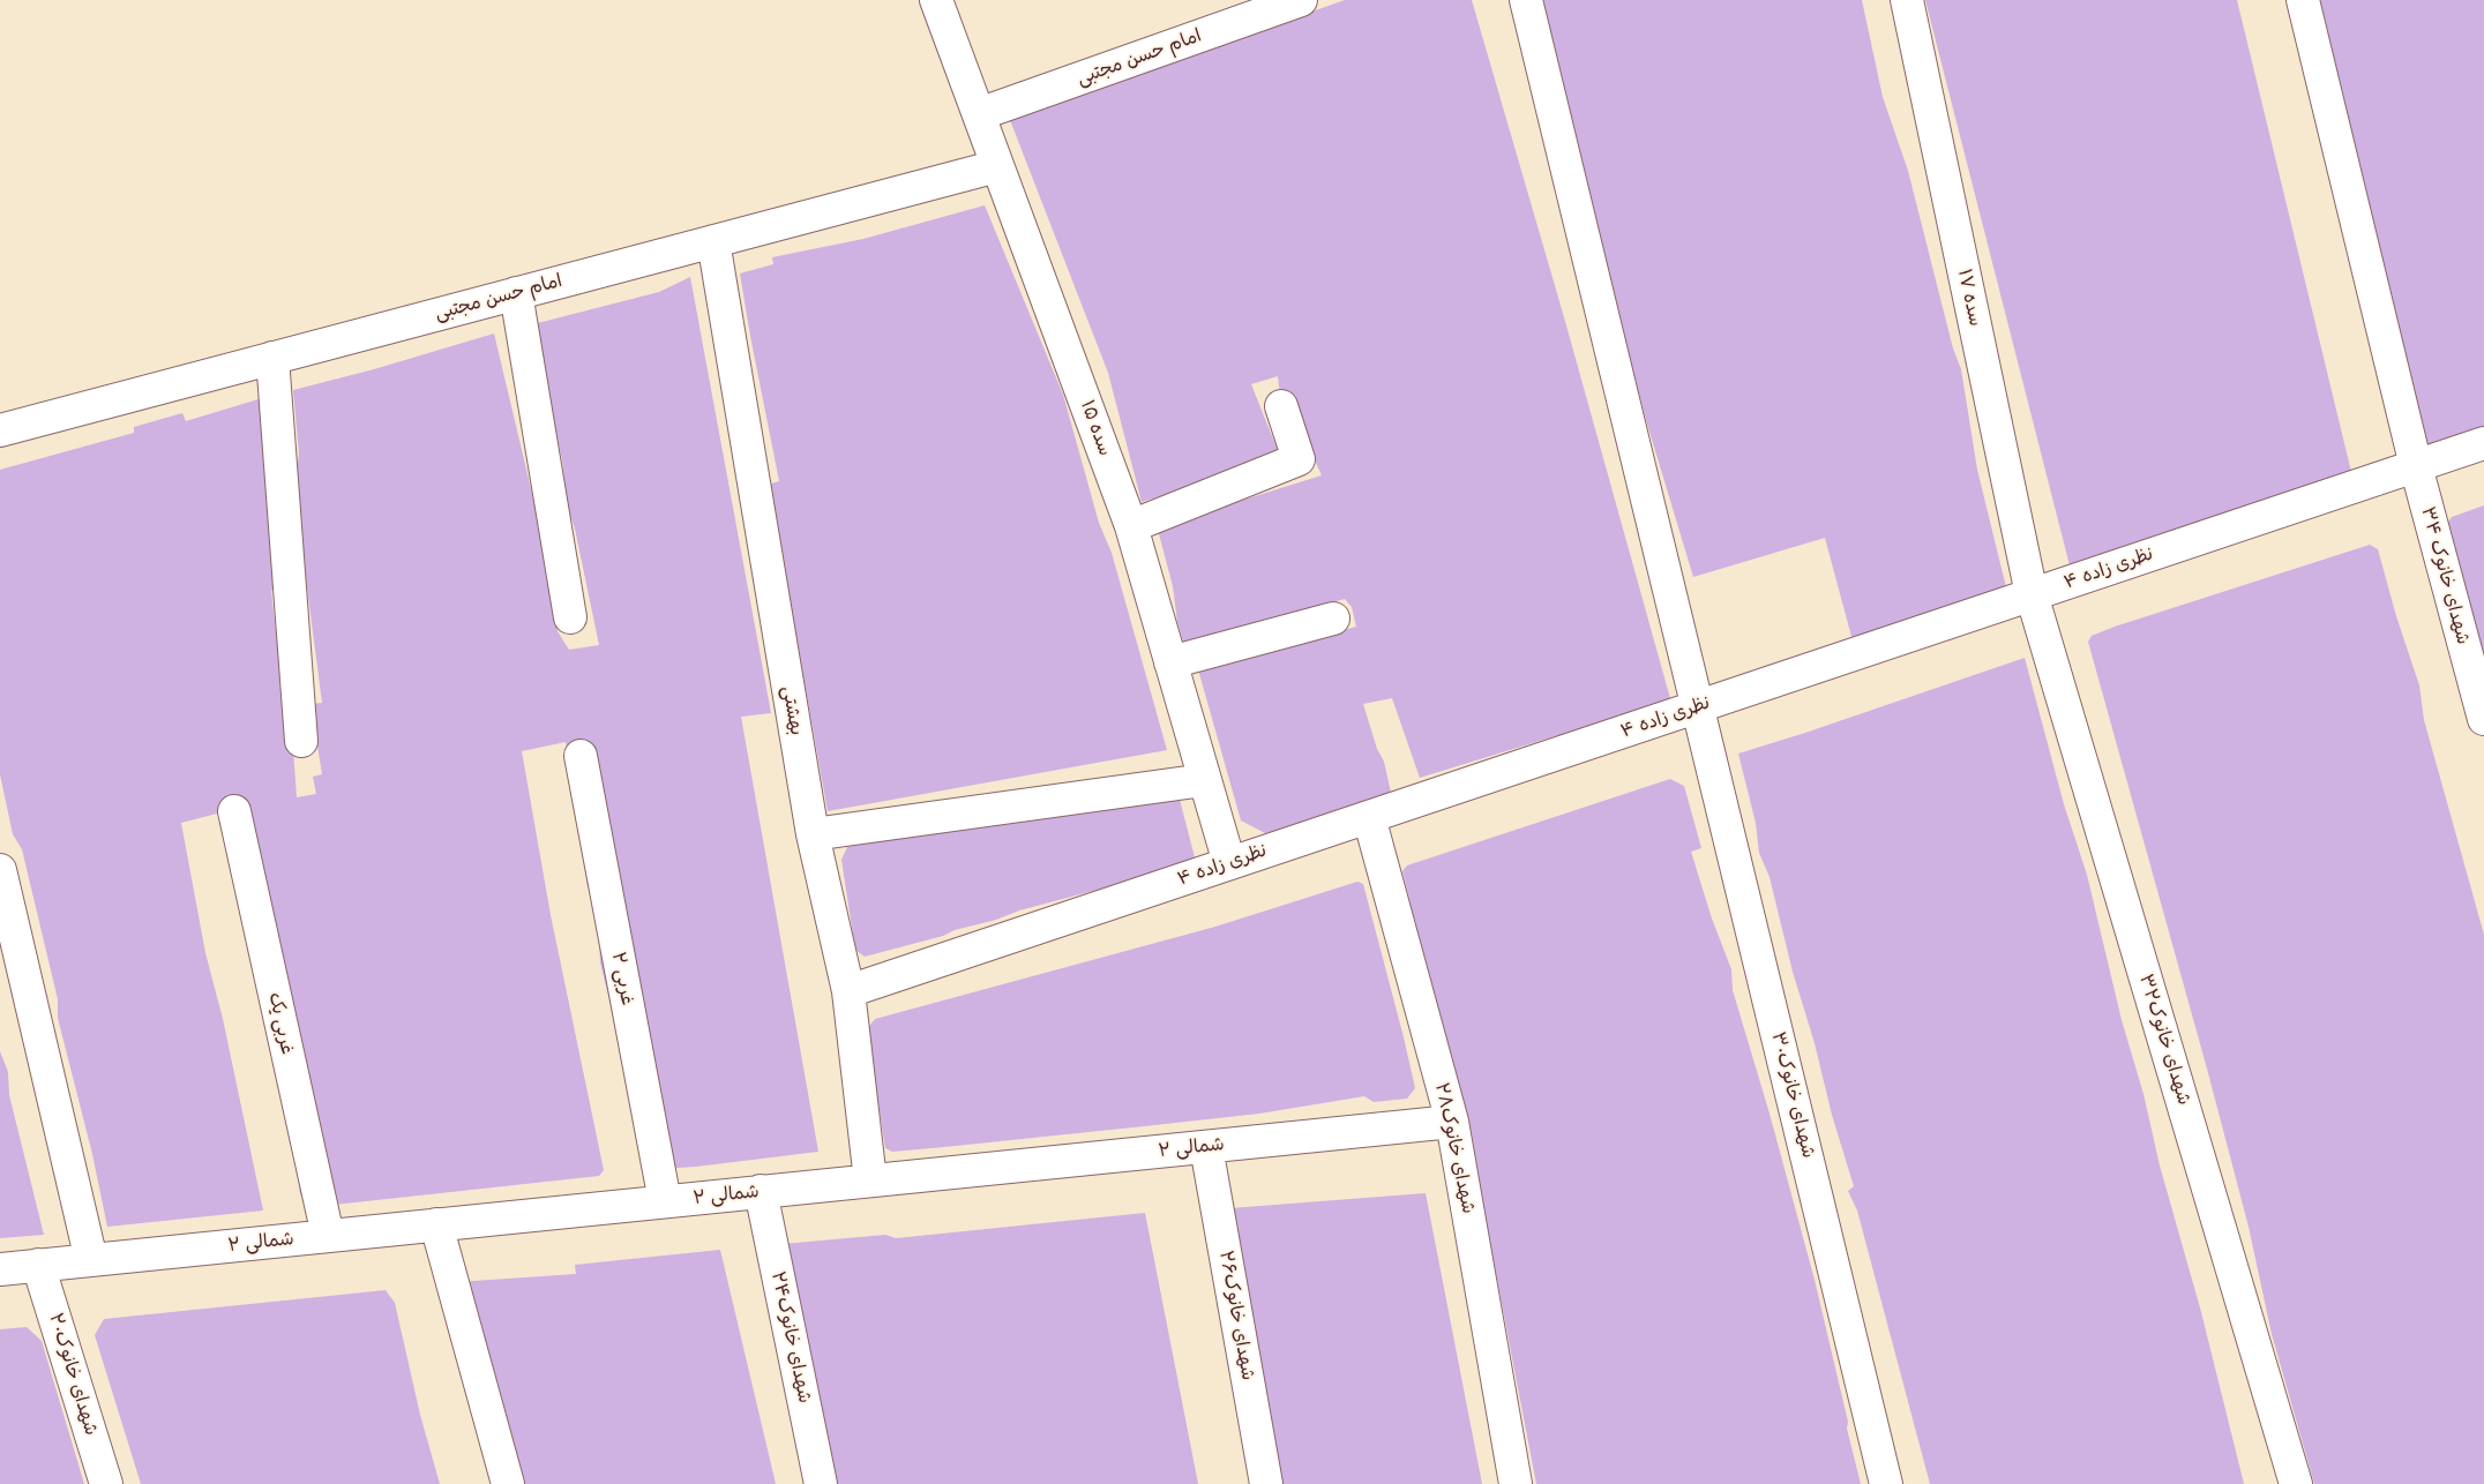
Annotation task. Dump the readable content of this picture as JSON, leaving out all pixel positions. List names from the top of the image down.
{
  "streets": {
    "street": [
      "امام حسن مجتبی",
      "سده ۱۷",
      "سده ۱۵",
      "نظری زاده ۴",
      "۳۴ شهدای خانوک",
      "بهشتی",
      "۲ غربی",
      "غربی یک",
      "شهدای خانوک۳۲",
      "شهدای خانوک۳۰",
      "شمالی ۲",
      "شهدای خانوک۲۸",
      "شهدای خانوک۲۶",
      "شهدای خانوک۲۴",
      "شهدای خانوک۲۰"
    ]
  },
  "crossings": [
    ["امام حسن مجتبی", "سده ۱۵"],
    ["امام حسن مجتبی", "بهشتی"],
    ["سده ۱۷", "نظری زاده ۴"],
    ["سده ۱۷", "شهدای خانوک۳۲"],
    ["سده ۱۵", "نظری زاده ۴"],
    ["نظری زاده ۴", "۳۴ شهدای خانوک"],
    ["نظری زاده ۴", "بهشتی"],
    ["نظری زاده ۴", "شهدای خانوک۳۲"],
    ["نظری زاده ۴", "شهدای خانوک۳۰"],
    ["نظری زاده ۴", "شهدای خانوک۲۸"],
    ["بهشتی", "شمالی ۲"],
    ["۲ غربی", "شمالی ۲"],
    ["غربی یک", "شمالی ۲"],
    ["شمالی ۲", "شهدای خانوک۲۸"],
    ["شمالی ۲", "شهدای خانوک۲۶"],
    ["شمالی ۲", "شهدای خانوک۲۴"],
    ["شمالی ۲", "شهدای خانوک۲۰"]
  ]
}
